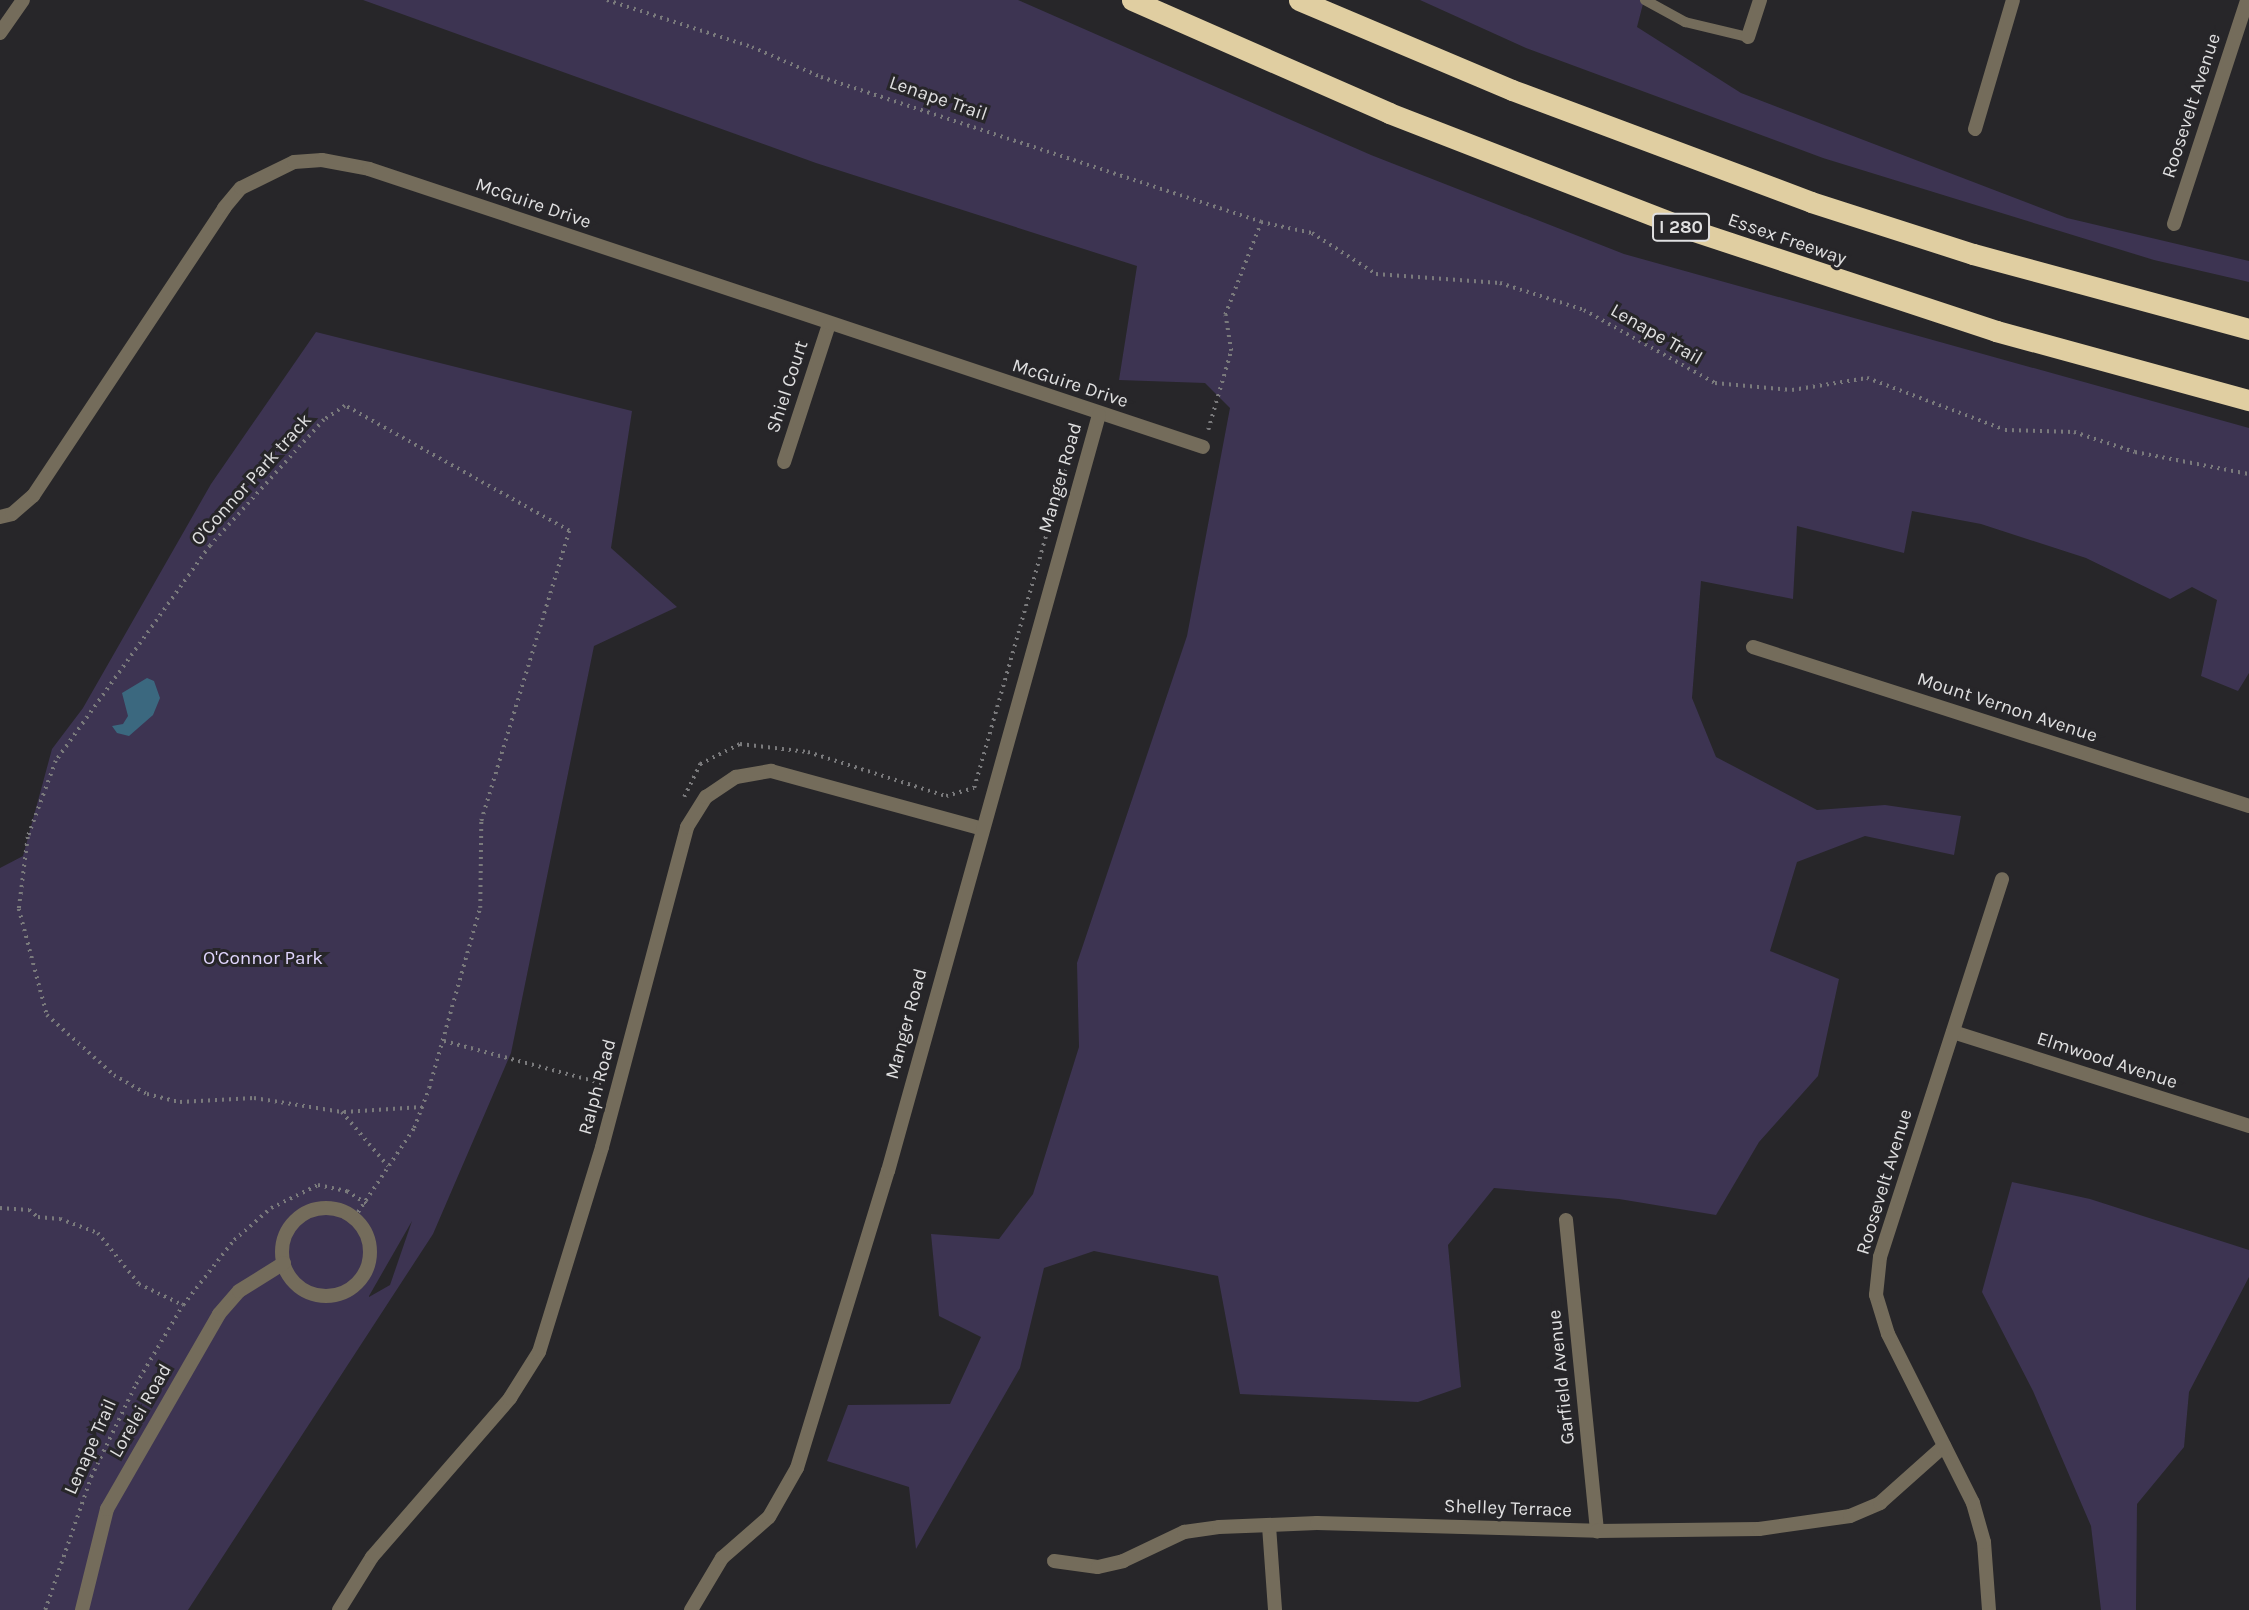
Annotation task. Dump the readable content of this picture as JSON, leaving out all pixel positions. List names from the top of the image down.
{
  "streets": {
    "highway": ["I 280", "Essex Freeway"],
    "street": [
      "Roosevelt Avenue",
      "McGuire Drive",
      "Shiel Court",
      "Manger Road",
      "Mount Vernon Avenue",
      "Elmwood Avenue",
      "Ralph Road",
      "Garfield Avenue",
      "Lorelei Road",
      "Shelley Terrace"
    ],
    "path": ["Lenape Trail", "O'Connor Park track"]
  },
  "crossings": [
    ["Lenape Trail", "O'Connor Park track"],
    ["Roosevelt Avenue", "Elmwood Avenue"],
    ["Roosevelt Avenue", "Shelley Terrace"],
    ["McGuire Drive", "Shiel Court"],
    ["McGuire Drive", "Manger Road"],
    ["Manger Road", "Ralph Road"],
    ["O'Connor Park track", "Lorelei Road"],
    ["Garfield Avenue", "Shelley Terrace"]
  ],
  "parks": ["O'Connor Park"]
}
